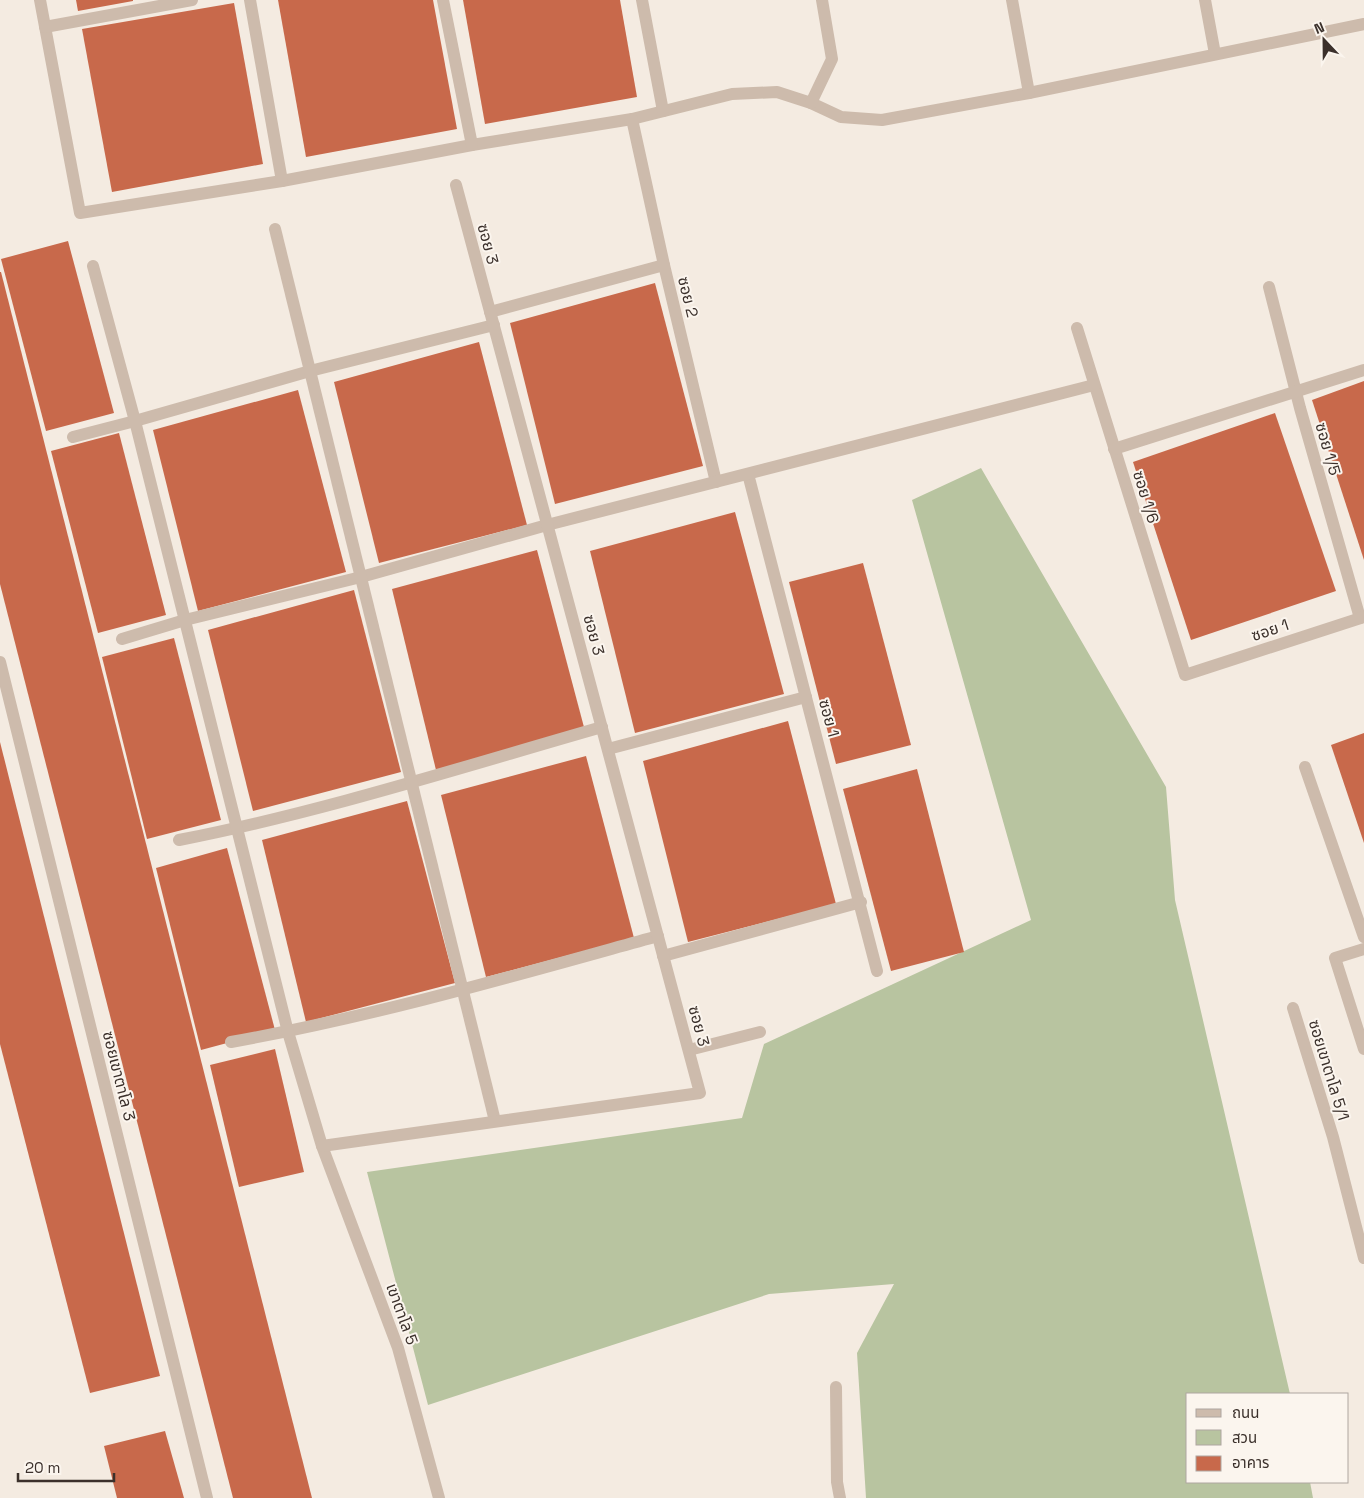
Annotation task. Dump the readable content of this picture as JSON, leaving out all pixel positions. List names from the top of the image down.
{
  "streets": {
    "street": [
      "ซอย 3",
      "ซอย 2",
      "ซอย 1/5",
      "ซอย 1/6",
      "ซอย 1",
      "ซอยเขาตาโล 5/1",
      "ซอยเขาตาโล 3",
      "เขาตาโล 5"
    ]
  },
  "crossings": [
    ["ซอย 1/5", "ซอย 1"],
    ["ซอย 1/6", "ซอย 1"]
  ],
  "legend": ["ถนน", "สวน", "อาคาร"],
  "scale_bar": "20 m",
  "north": "top"
}
